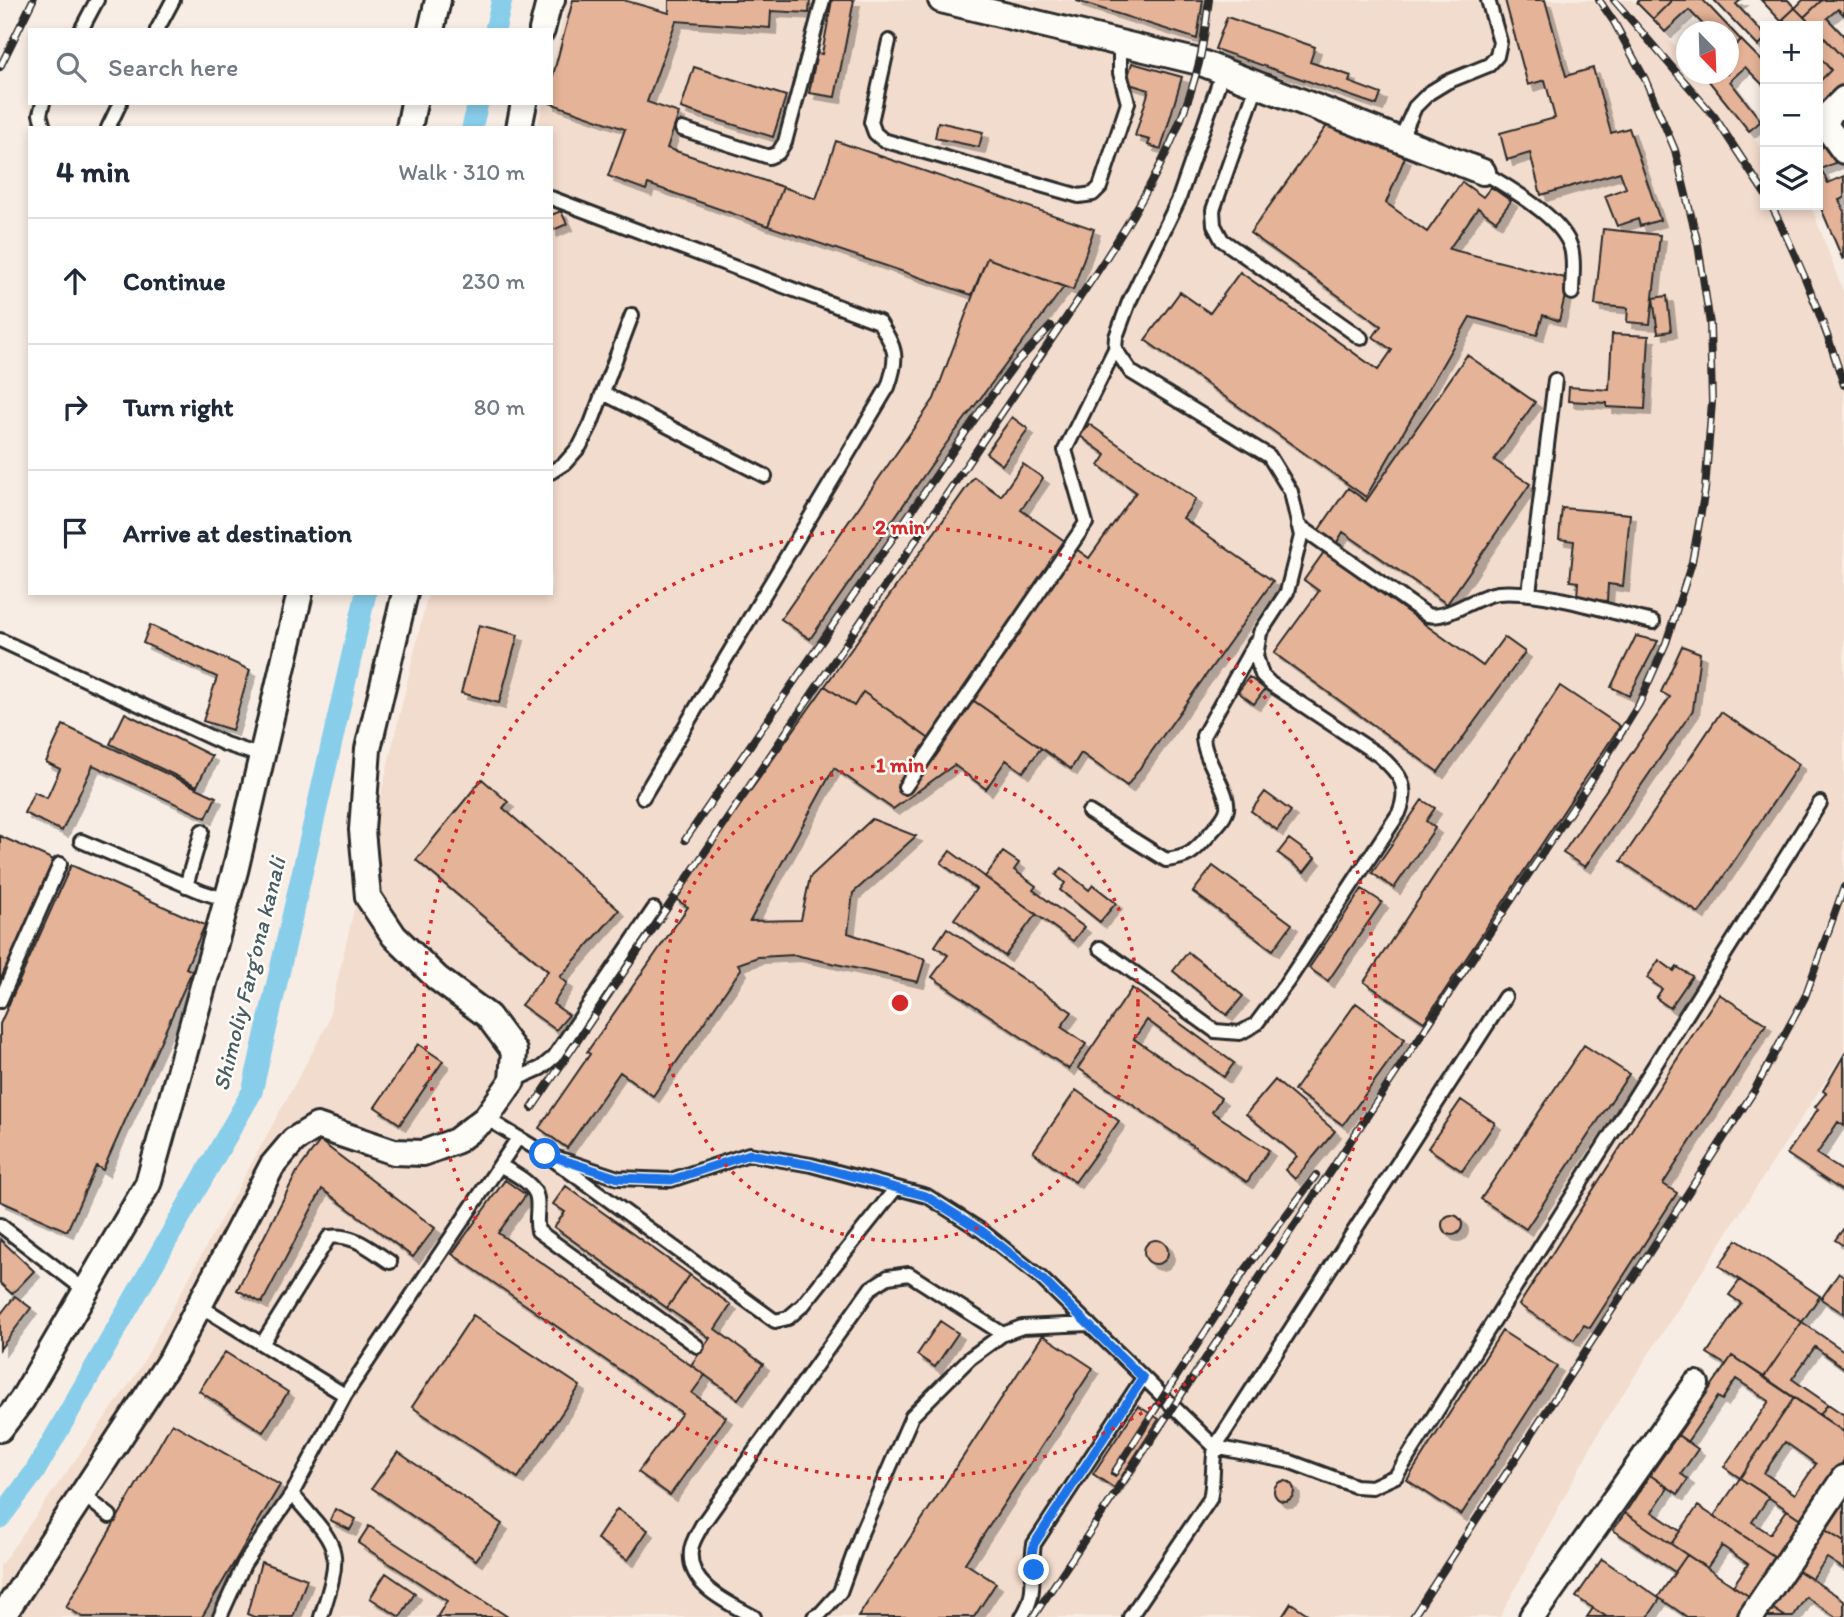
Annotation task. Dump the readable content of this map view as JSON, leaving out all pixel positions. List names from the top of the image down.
{
  "water": ["Shimoliy Fargʻona kanali"],
  "north": "bottom right",
  "page": {
    "map_buttons": ["+", "−"],
    "search": "Search here",
    "heading": ["4 min", "Walk · 310 m"],
    "list": [
      ["Continue", "230 m"],
      ["Turn right", "80 m"],
      "Arrive at destination"
    ]
  },
  "rings": ["2 min", "1 min"]
}
